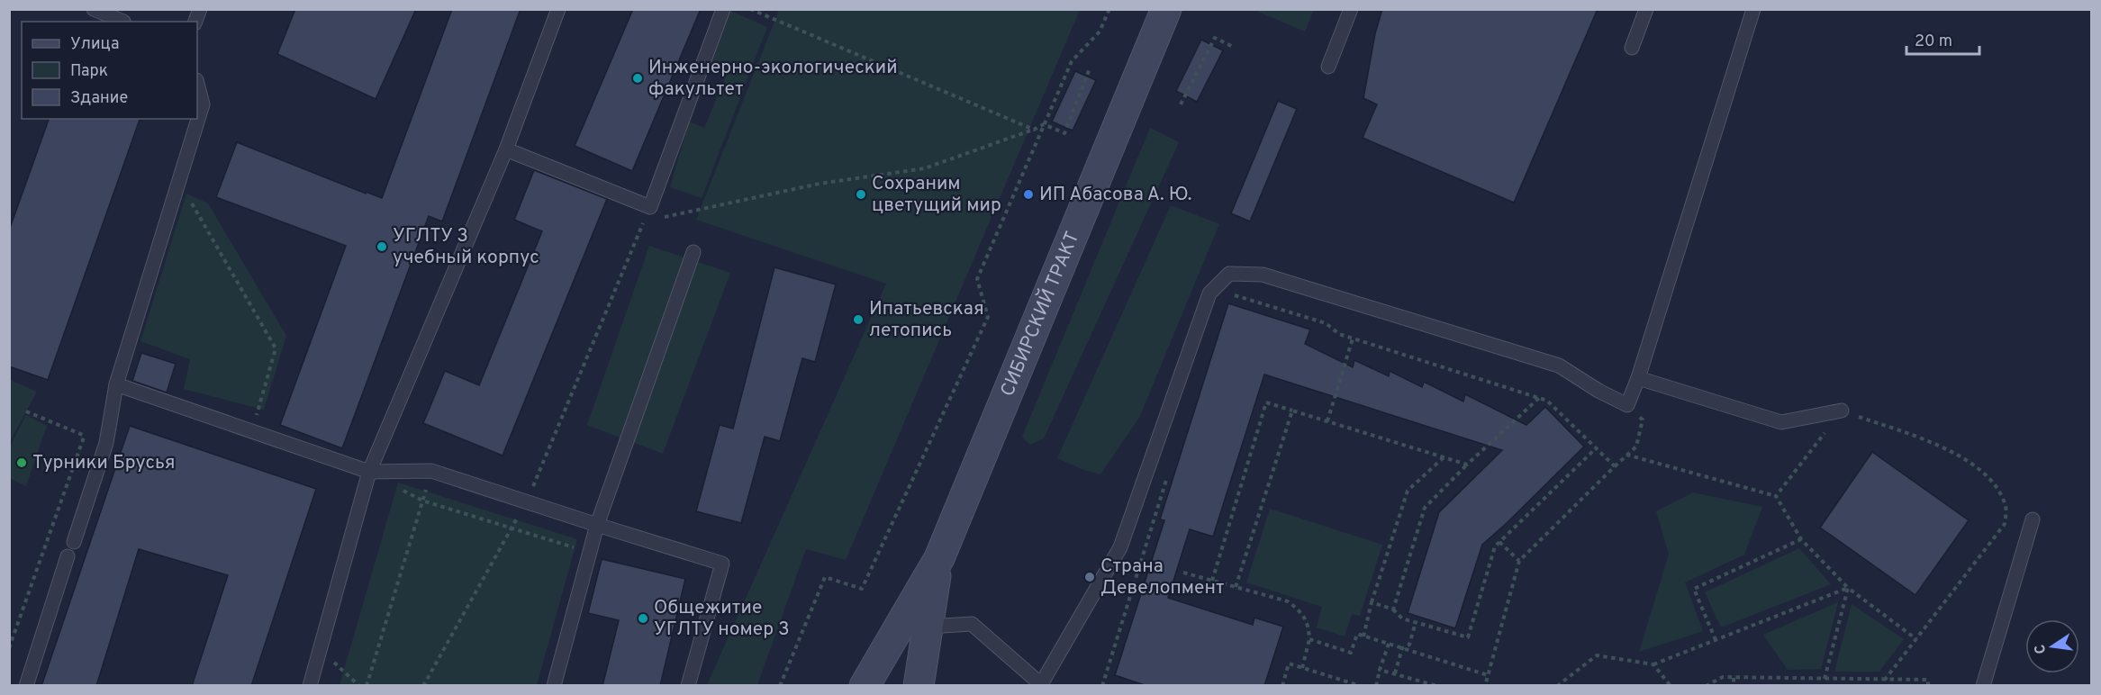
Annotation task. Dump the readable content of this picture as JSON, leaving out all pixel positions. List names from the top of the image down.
{
  "streets": {
    "main road": ["СИБИРСКИЙ ТРАКТ"]
  },
  "places": [
    "Инженерно-экологический факультет",
    "Сохраним цветущий мир",
    "ИП Абасова А. Ю.",
    "УГЛТУ 3 учебный корпус",
    "Ипатьевская летопись",
    "Турники Брусья",
    "Страна Девелопмент",
    "Общежитие УГЛТУ номер 3"
  ],
  "legend": ["Улица", "Парк", "Здание"],
  "scale_bar": "20 m",
  "north": "left"
}
